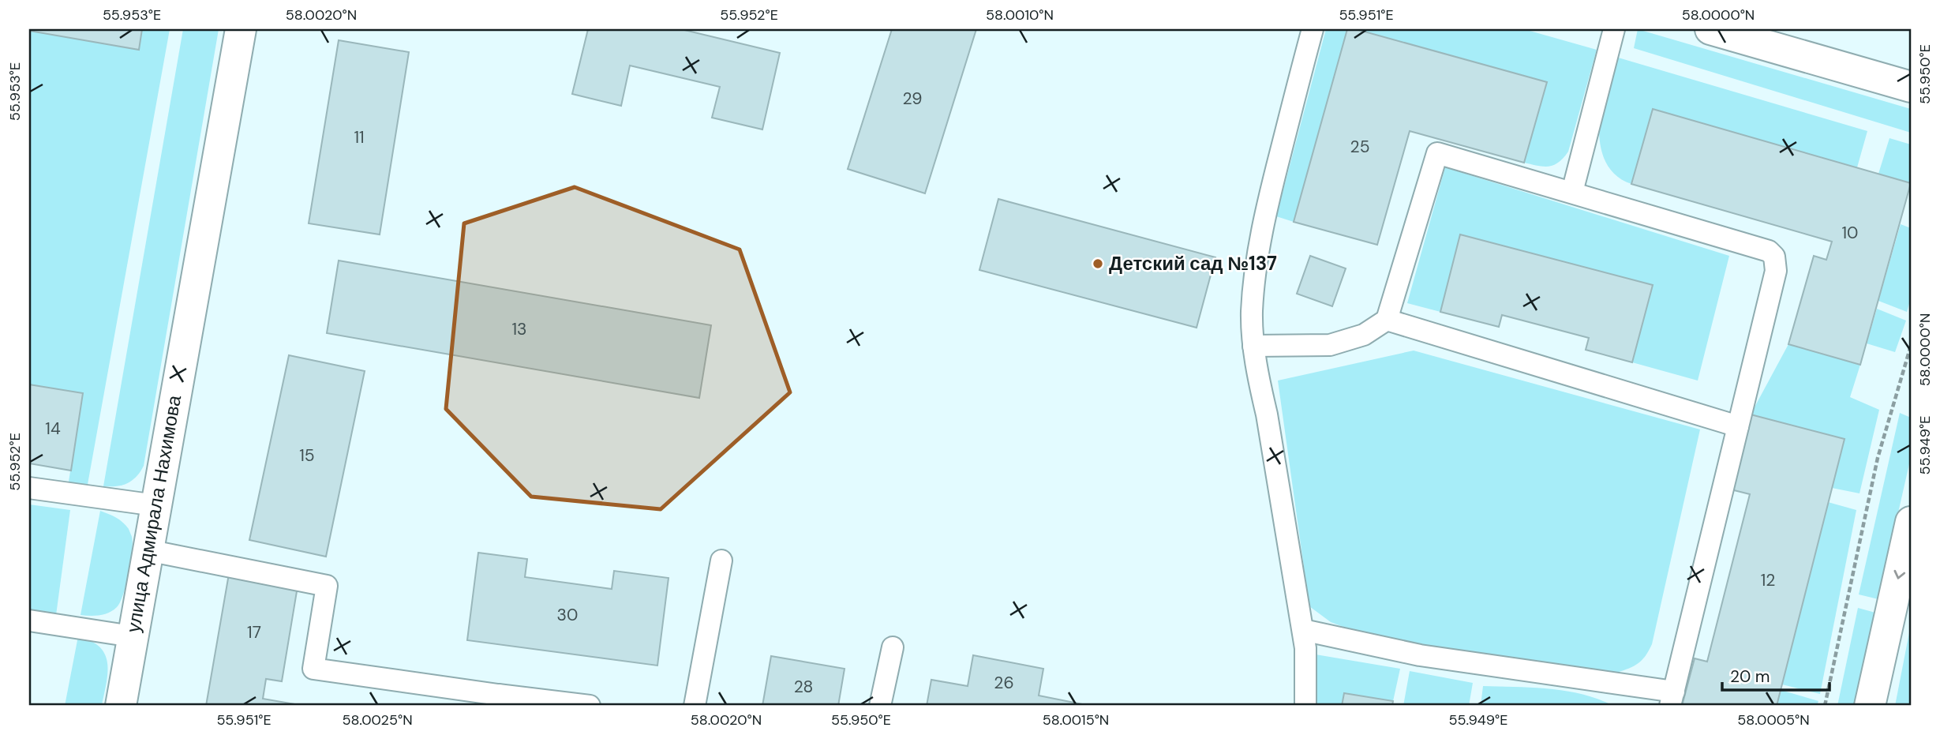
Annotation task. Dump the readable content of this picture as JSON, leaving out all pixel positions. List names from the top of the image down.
{
  "streets": {
    "street": ["улица Адмирала Нахимова"]
  },
  "places": ["Детский сад №137"],
  "house_numbers": [
    "29",
    "11",
    "25",
    "10",
    "13",
    "14",
    "15",
    "12",
    "30",
    "17",
    "26",
    "28"
  ],
  "scale_bar": "20 m",
  "coordinates": [
    "55.953°E",
    "58.0020°N",
    "55.952°E",
    "58.0010°N",
    "55.951°E",
    "58.0000°N",
    "55.950°E",
    "55.949°E",
    "58.0025°N",
    "58.0015°N",
    "58.0005°N"
  ]
}
